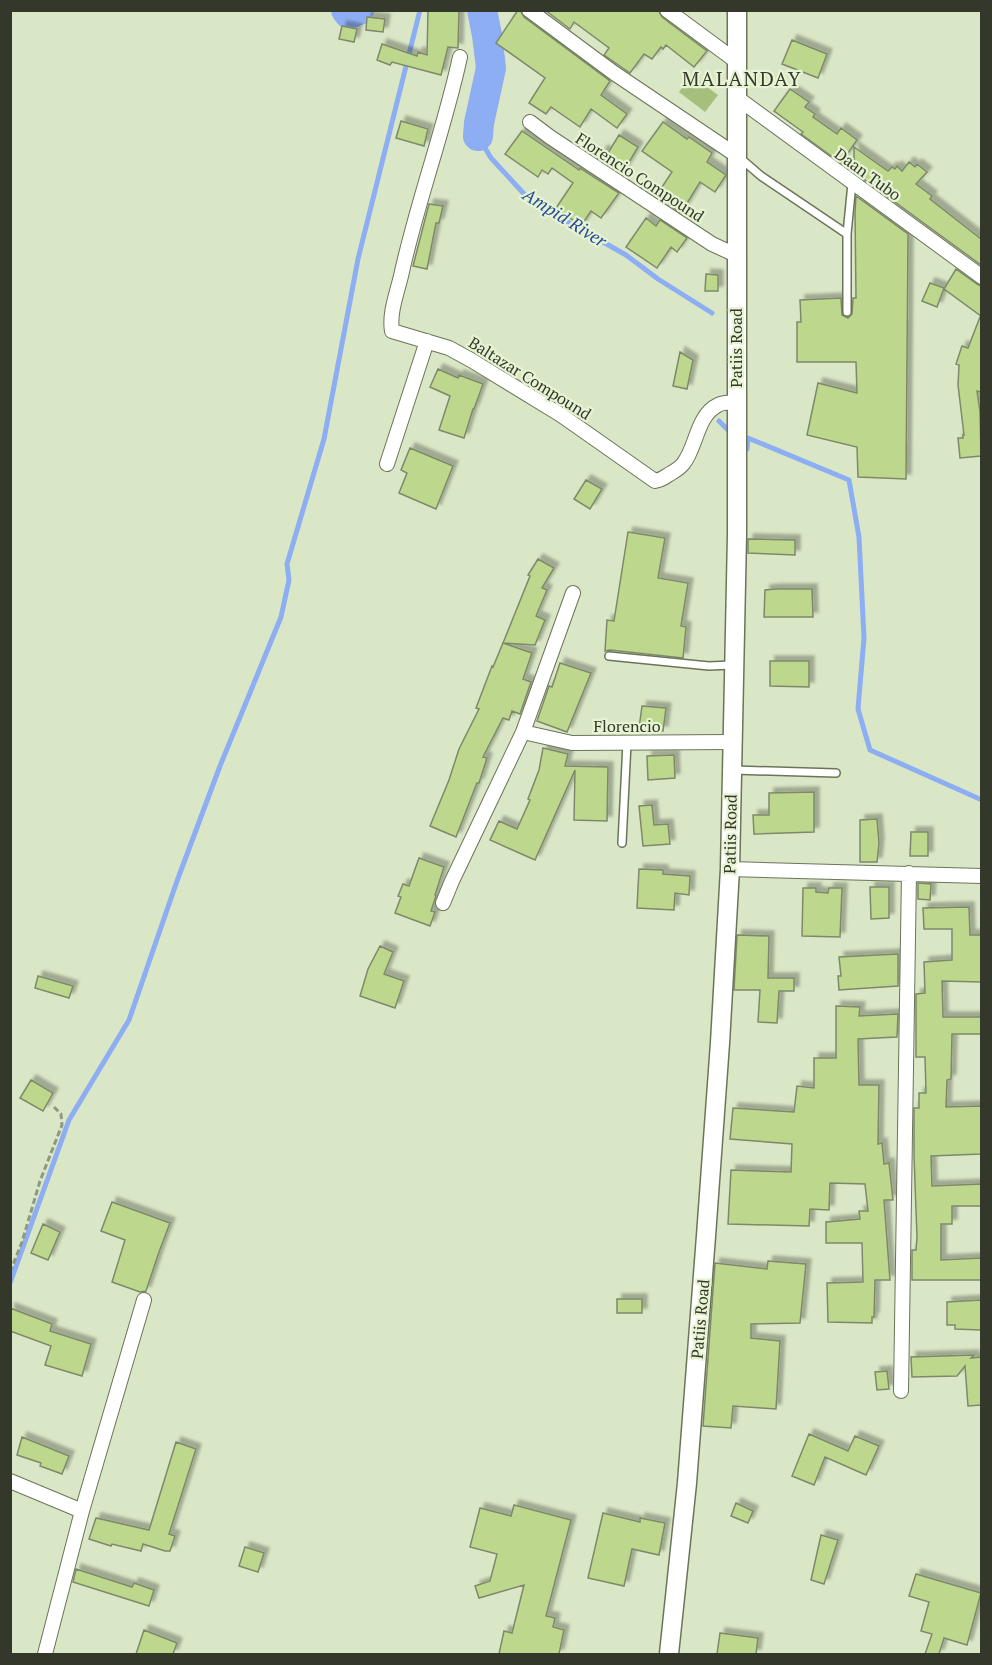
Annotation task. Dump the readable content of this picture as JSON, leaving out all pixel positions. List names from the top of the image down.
{
  "streets": {
    "street": [
      "Daan Tubo",
      "Florencio Compound",
      "Patiis Road",
      "Baltazar Compound",
      "Florencio"
    ]
  },
  "crossings": [
    ["Daan Tubo", "Patiis Road"],
    ["Florencio Compound", "Patiis Road"],
    ["Patiis Road", "Baltazar Compound"],
    ["Patiis Road", "Florencio"]
  ],
  "districts": ["MALANDAY"],
  "water": ["Ampid River"]
}
